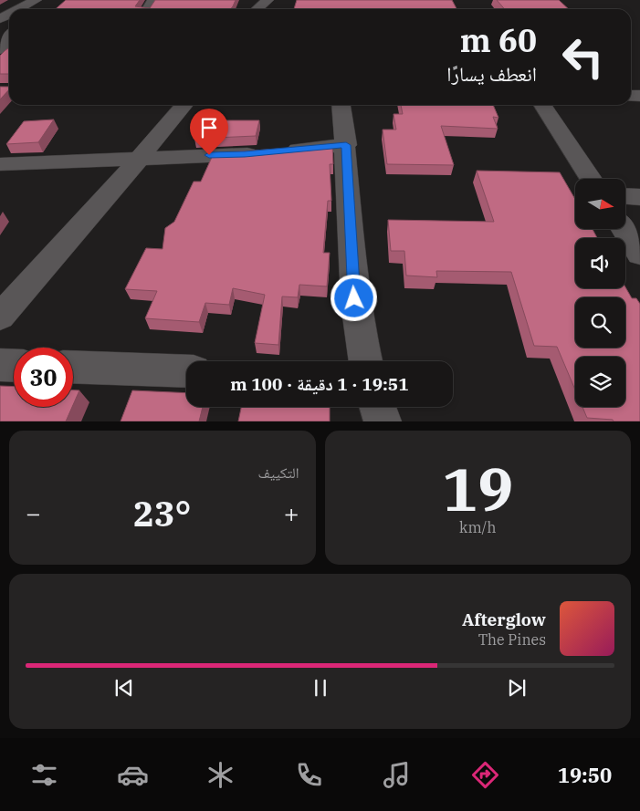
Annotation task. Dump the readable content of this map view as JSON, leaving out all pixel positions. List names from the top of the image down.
{
  "north": "right",
  "page": {
    "turn": ["60 m", "انعطف يسارًا"],
    "limit": "30",
    "trip": "19:51 · 1 دقيقة · 100 m",
    "tile": [
      ["19", "km/h"],
      "التكييف"
    ],
    "heat": ["−", "23°", "+"],
    "song": ["Afterglow", "The Pines"],
    "tabs": "19:50"
  }
}
